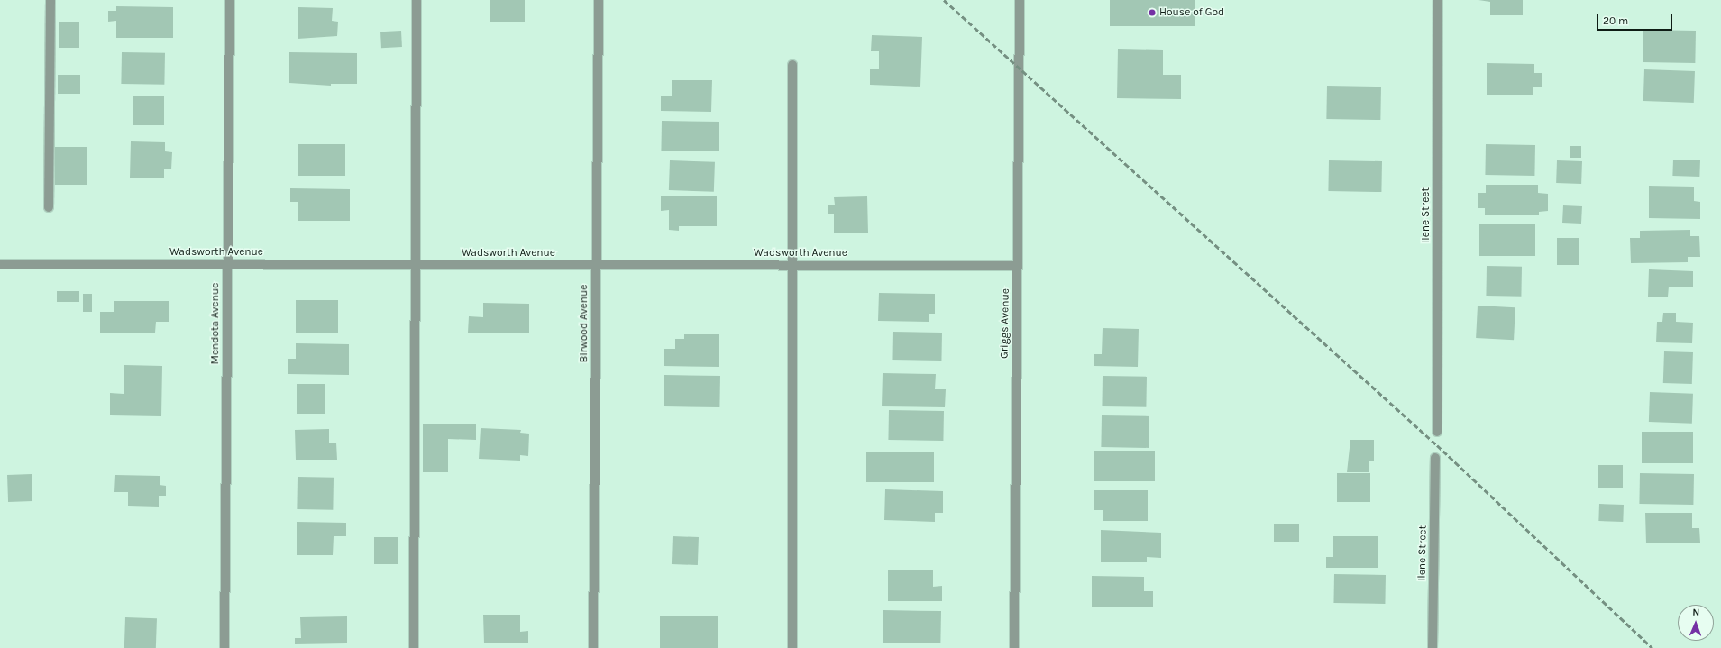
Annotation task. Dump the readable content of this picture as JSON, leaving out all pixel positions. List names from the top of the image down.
{
  "streets": {
    "street": [
      "Ilene Street",
      "Wadsworth Avenue",
      "Mendota Avenue",
      "Birwood Avenue",
      "Griggs Avenue"
    ]
  },
  "crossings": [
    ["Wadsworth Avenue", "Mendota Avenue"],
    ["Wadsworth Avenue", "Birwood Avenue"],
    ["Wadsworth Avenue", "Griggs Avenue"]
  ],
  "places": ["House of God"],
  "scale_bar": "20 m",
  "north": "top"
}
